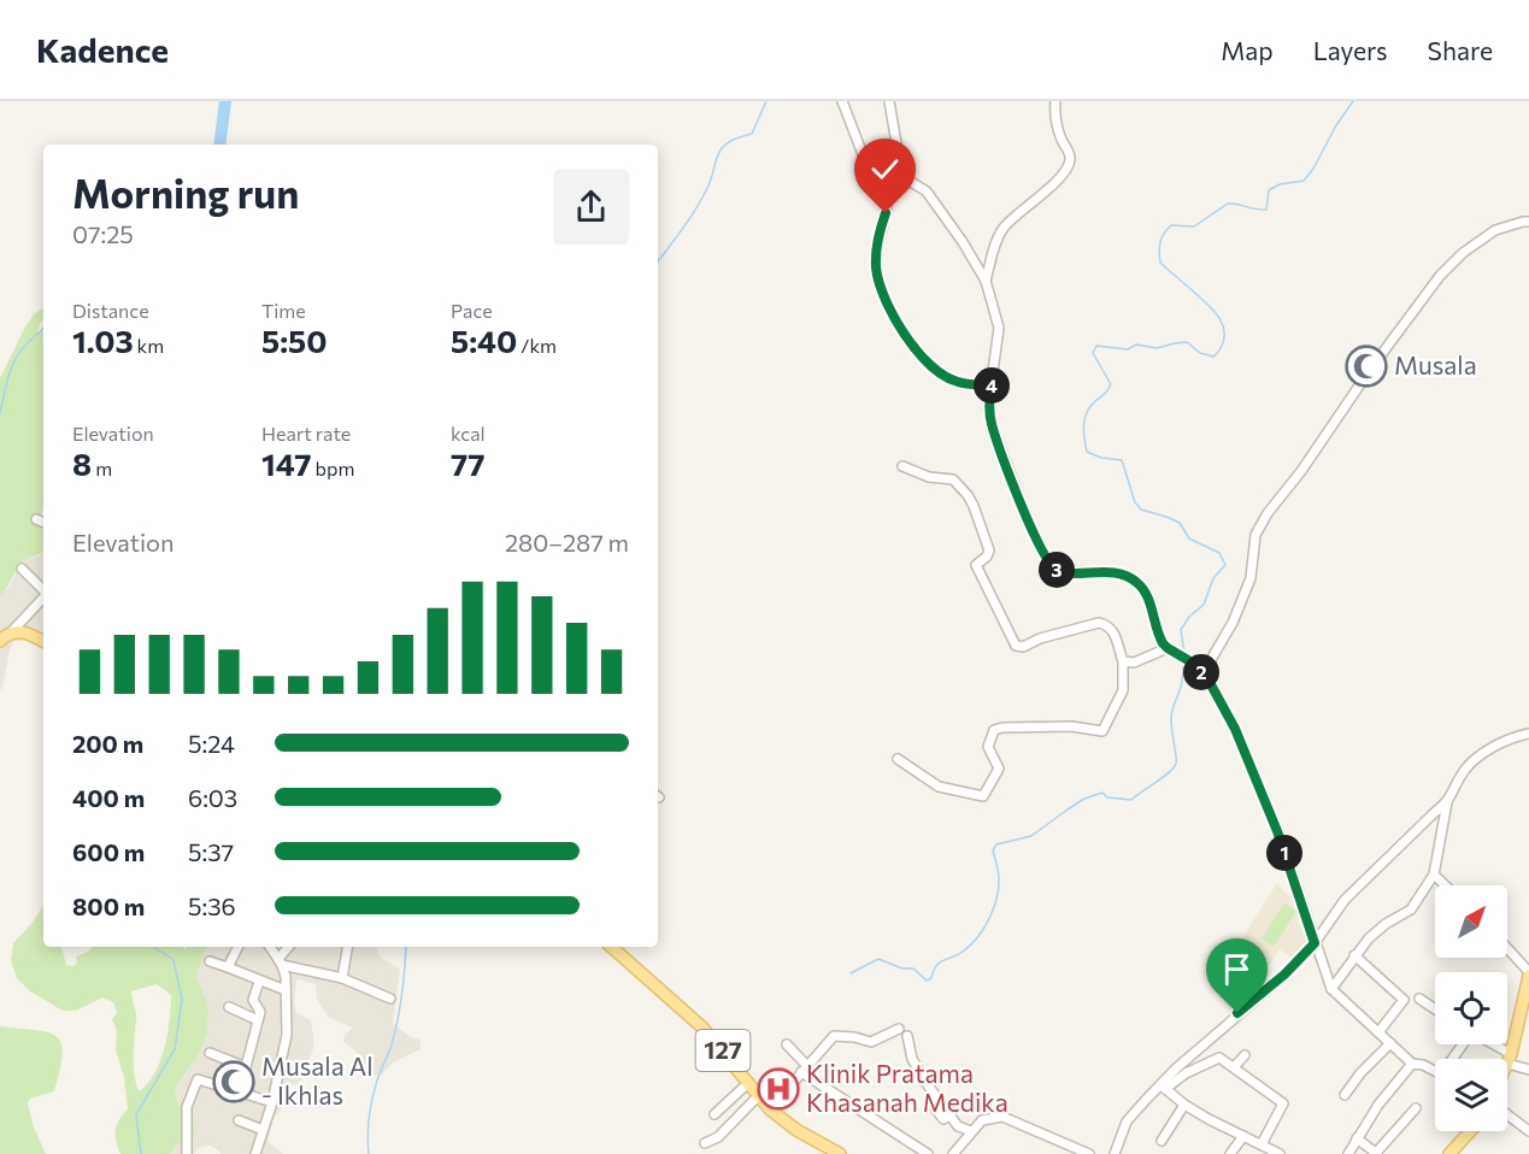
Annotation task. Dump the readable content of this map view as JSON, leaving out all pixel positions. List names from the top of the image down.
{
  "streets": {
    "main road": ["127"]
  },
  "places": {
    "mosque": ["Musala", "Musala Al - Ikhlas"],
    "hospital": ["Klinik Pratama Khasanah Medika"]
  },
  "north": "top right",
  "page": {
    "header": "Kadence",
    "nav": ["Map", "Layers", "Share"],
    "heading": ["Morning run", "07:25"],
    "stats": [
      ["Distance", "1.03 km"],
      ["Time", "5:50"],
      ["Pace", "5:40 /km"],
      ["Elevation", "8 m"],
      ["Heart rate", "147 bpm"],
      ["kcal", "77"]
    ],
    "pins": [
      "4",
      "3",
      "2",
      "1"
    ],
    "chart": ["Elevation", "280–287 m"],
    "list": [
      {
        "name": "200 m",
        "note": "5:24"
      },
      {
        "name": "400 m",
        "note": "6:03"
      },
      {
        "name": "600 m",
        "note": "5:37"
      },
      {
        "name": "800 m",
        "note": "5:36"
      }
    ]
  }
}
